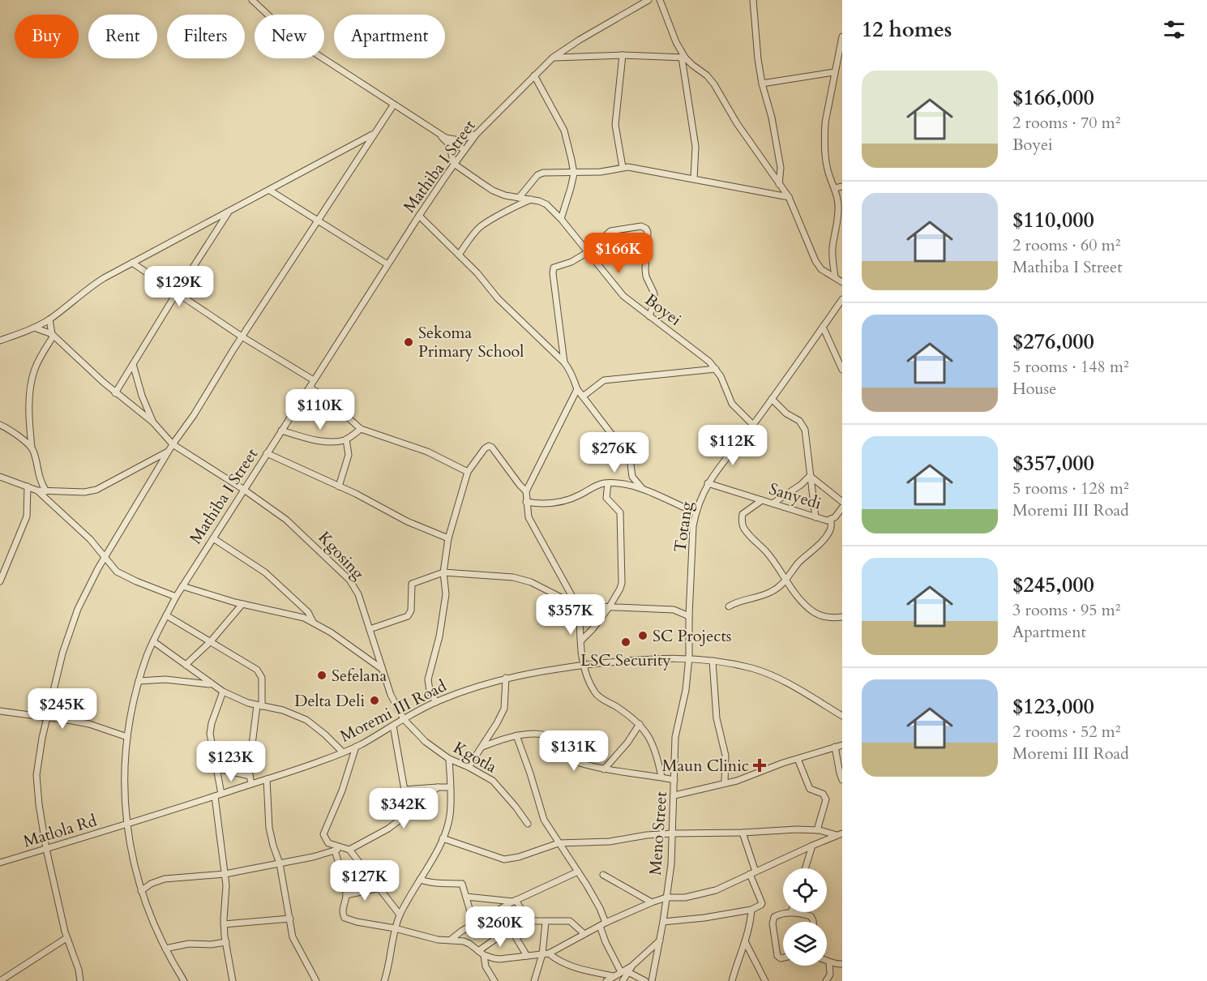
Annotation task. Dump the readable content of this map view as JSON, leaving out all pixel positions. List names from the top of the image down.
{
  "streets": {
    "street": [
      "Mathiba I Street",
      "Boyei",
      "Sanyedi",
      "Totang",
      "Kgosing",
      "Moremi III Road",
      "Kgotla",
      "Matlola Rd",
      "Meno Street"
    ]
  },
  "crossings": [
    ["Mathiba I Street", "Boyei"],
    ["Mathiba I Street", "Kgosing"],
    ["Mathiba I Street", "Moremi III Road"],
    ["Mathiba I Street", "Matlola Rd"],
    ["Boyei", "Totang"],
    ["Sanyedi", "Totang"],
    ["Totang", "Moremi III Road"],
    ["Totang", "Meno Street"],
    ["Kgosing", "Moremi III Road"],
    ["Kgosing", "Kgotla"],
    ["Moremi III Road", "Kgotla"],
    ["Moremi III Road", "Matlola Rd"],
    ["Moremi III Road", "Meno Street"]
  ],
  "places": {
    "other": [
      "Sekoma Primary School",
      "SC Projects",
      "LSC Security",
      "Sefelana",
      "Delta Deli"
    ],
    "health": ["Maun Clinic"]
  },
  "page": {
    "heading": "12 homes",
    "chip": [
      "Buy",
      "Rent",
      "Filters",
      "New",
      "Apartment"
    ],
    "list": [
      {
        "name": "$166,000",
        "note": "2 rooms · 70 m² · Boyei"
      },
      {
        "name": "$110,000",
        "note": "2 rooms · 60 m² · Mathiba I Street"
      },
      {
        "name": "$276,000",
        "note": "5 rooms · 148 m² · House"
      },
      {
        "name": "$357,000",
        "note": "5 rooms · 128 m² · Moremi III Road"
      },
      {
        "name": "$245,000",
        "note": "3 rooms · 95 m² · Apartment"
      },
      {
        "name": "$123,000",
        "note": "2 rooms · 52 m² · Moremi III Road"
      }
    ],
    "price": [
      "$166K",
      "$129K",
      "$110K",
      "$112K",
      "$276K",
      "$357K",
      "$245K",
      "$131K",
      "$123K",
      "$342K",
      "$127K",
      "$260K"
    ]
  }
}
